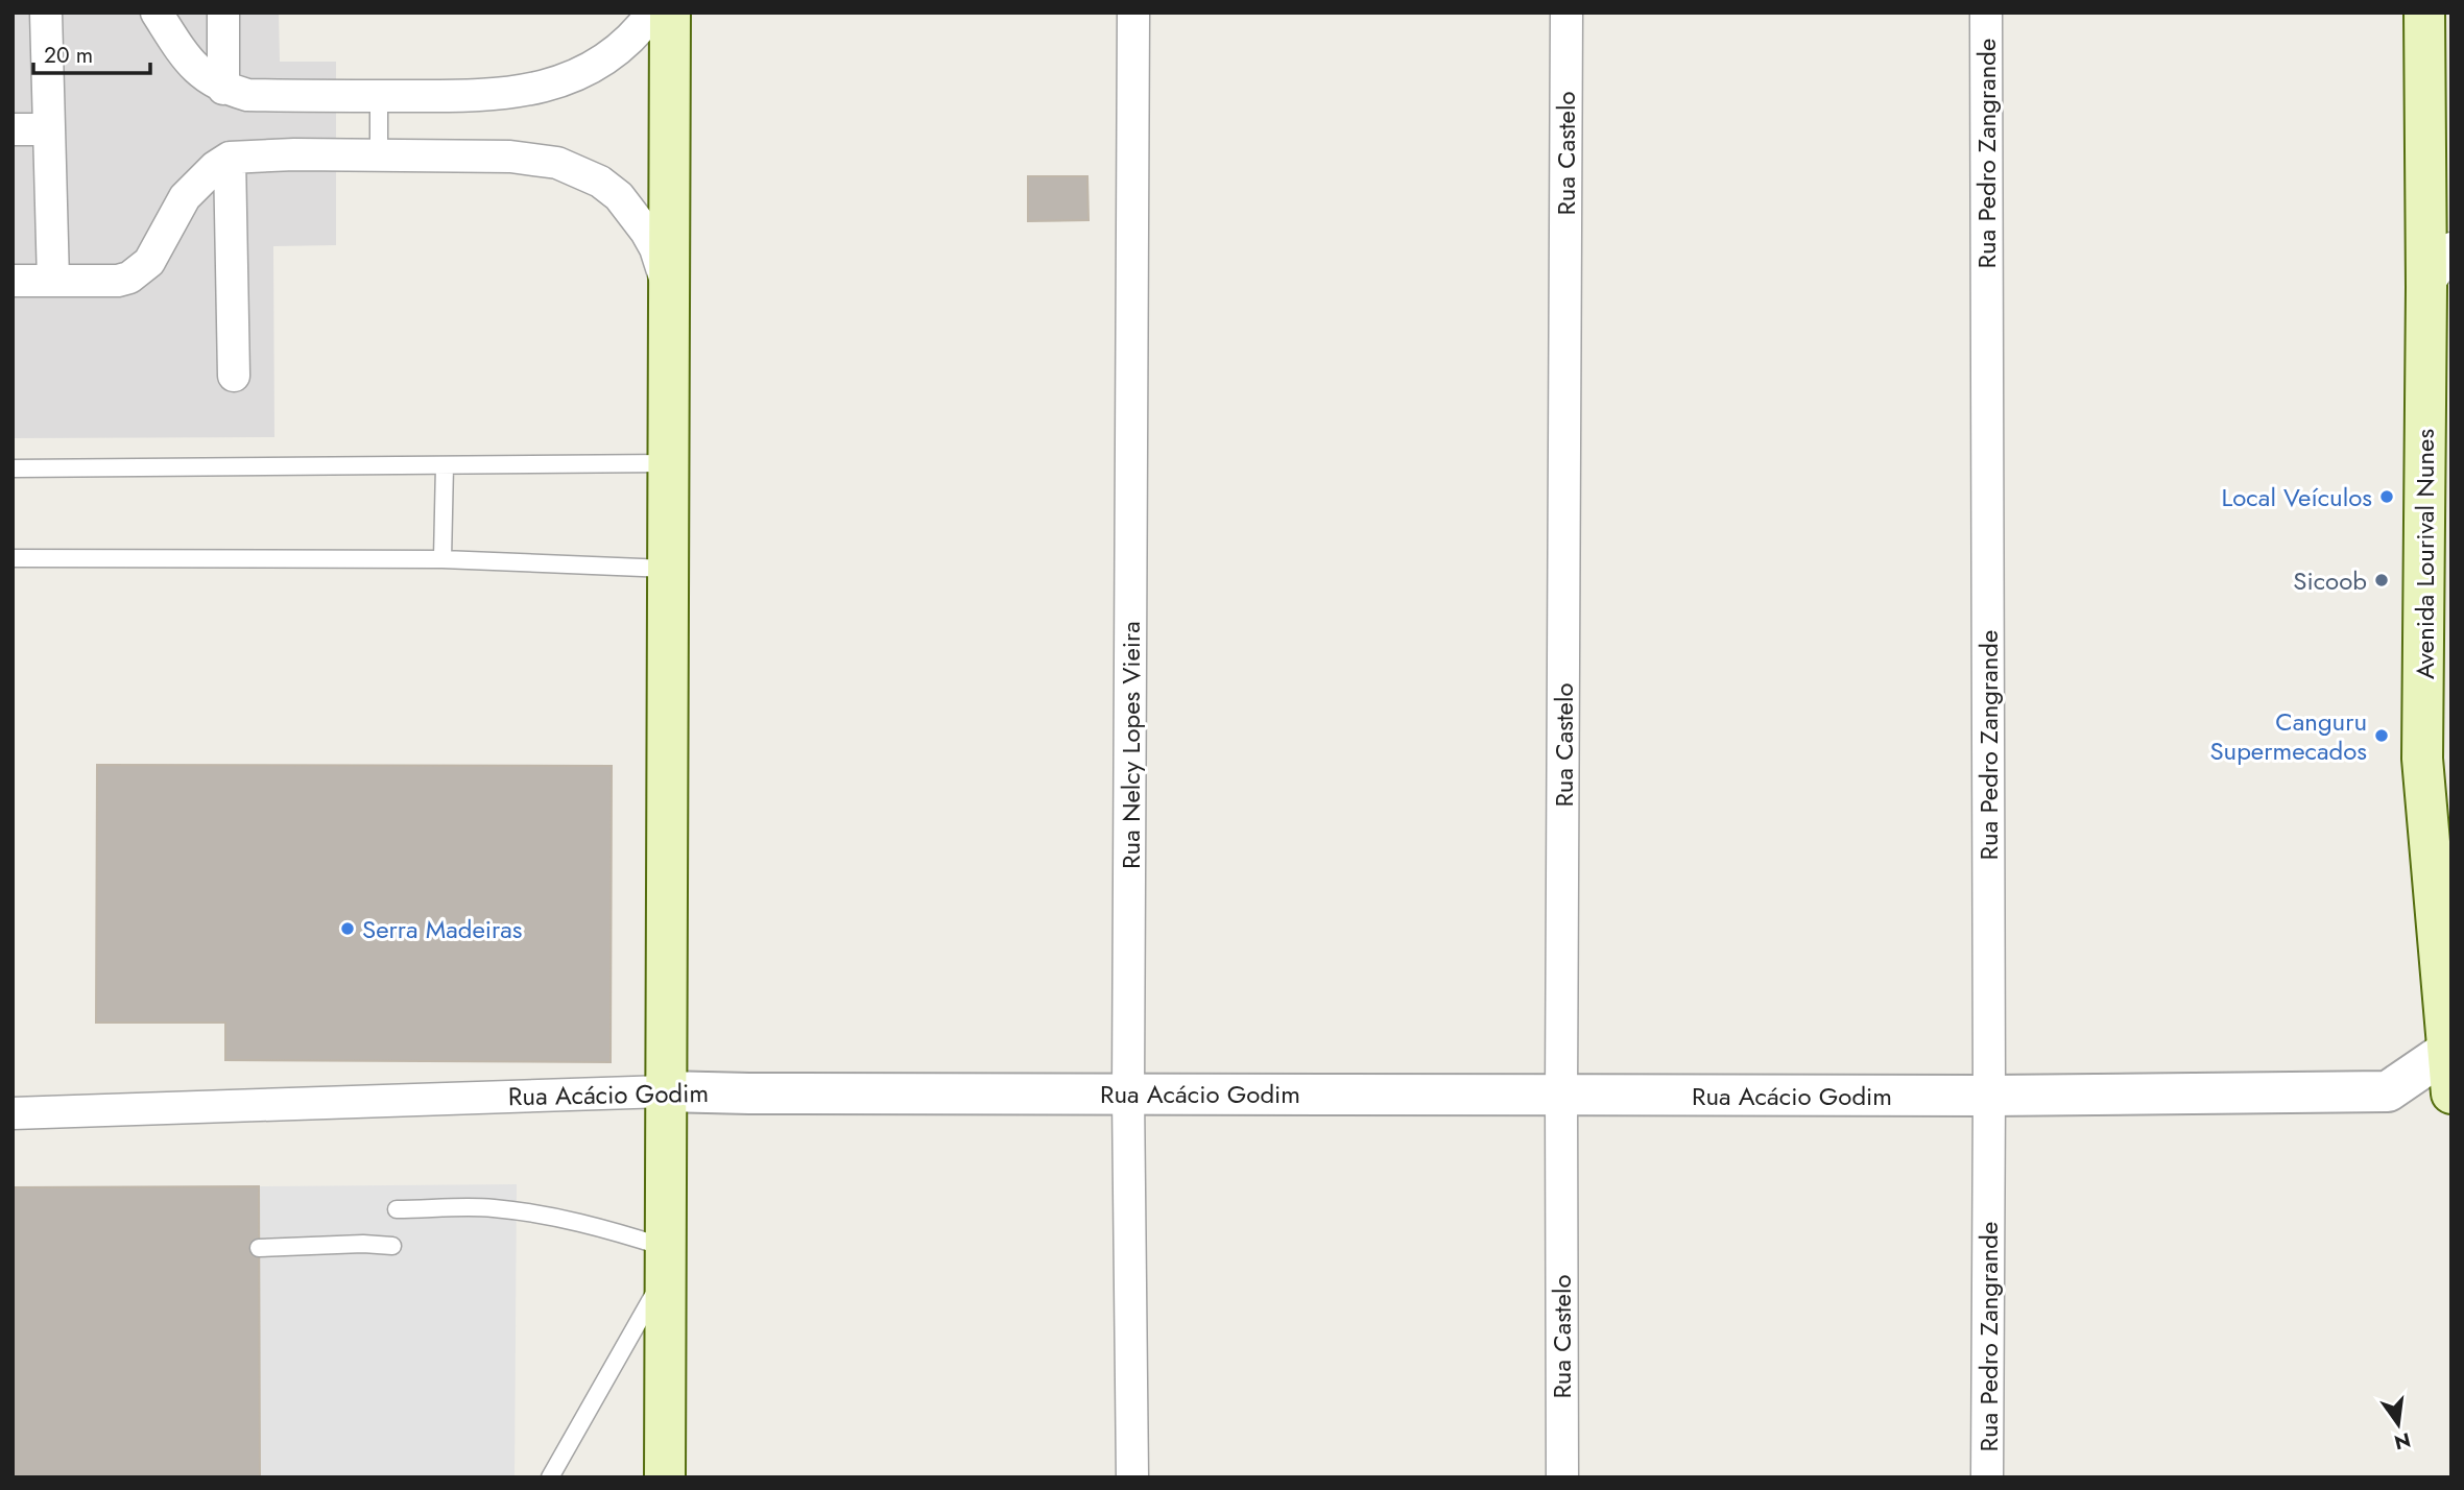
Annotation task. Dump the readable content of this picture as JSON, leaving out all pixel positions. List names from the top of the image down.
{
  "streets": {
    "main road": ["Avenida Lourival Nunes"],
    "street": [
      "Rua Castelo",
      "Rua Pedro Zangrande",
      "Rua Nelcy Lopes Vieira",
      "Rua Acácio Godim"
    ]
  },
  "crossings": [
    ["Rua Castelo", "Rua Acácio Godim"],
    ["Rua Pedro Zangrande", "Rua Acácio Godim"],
    ["Avenida Lourival Nunes", "Rua Acácio Godim"],
    ["Rua Nelcy Lopes Vieira", "Rua Acácio Godim"]
  ],
  "places": [
    "Local Veículos",
    "Sicoob",
    "Canguru Supermecados",
    "Serra Madeiras"
  ],
  "scale_bar": "20 m",
  "north": "bottom"
}
